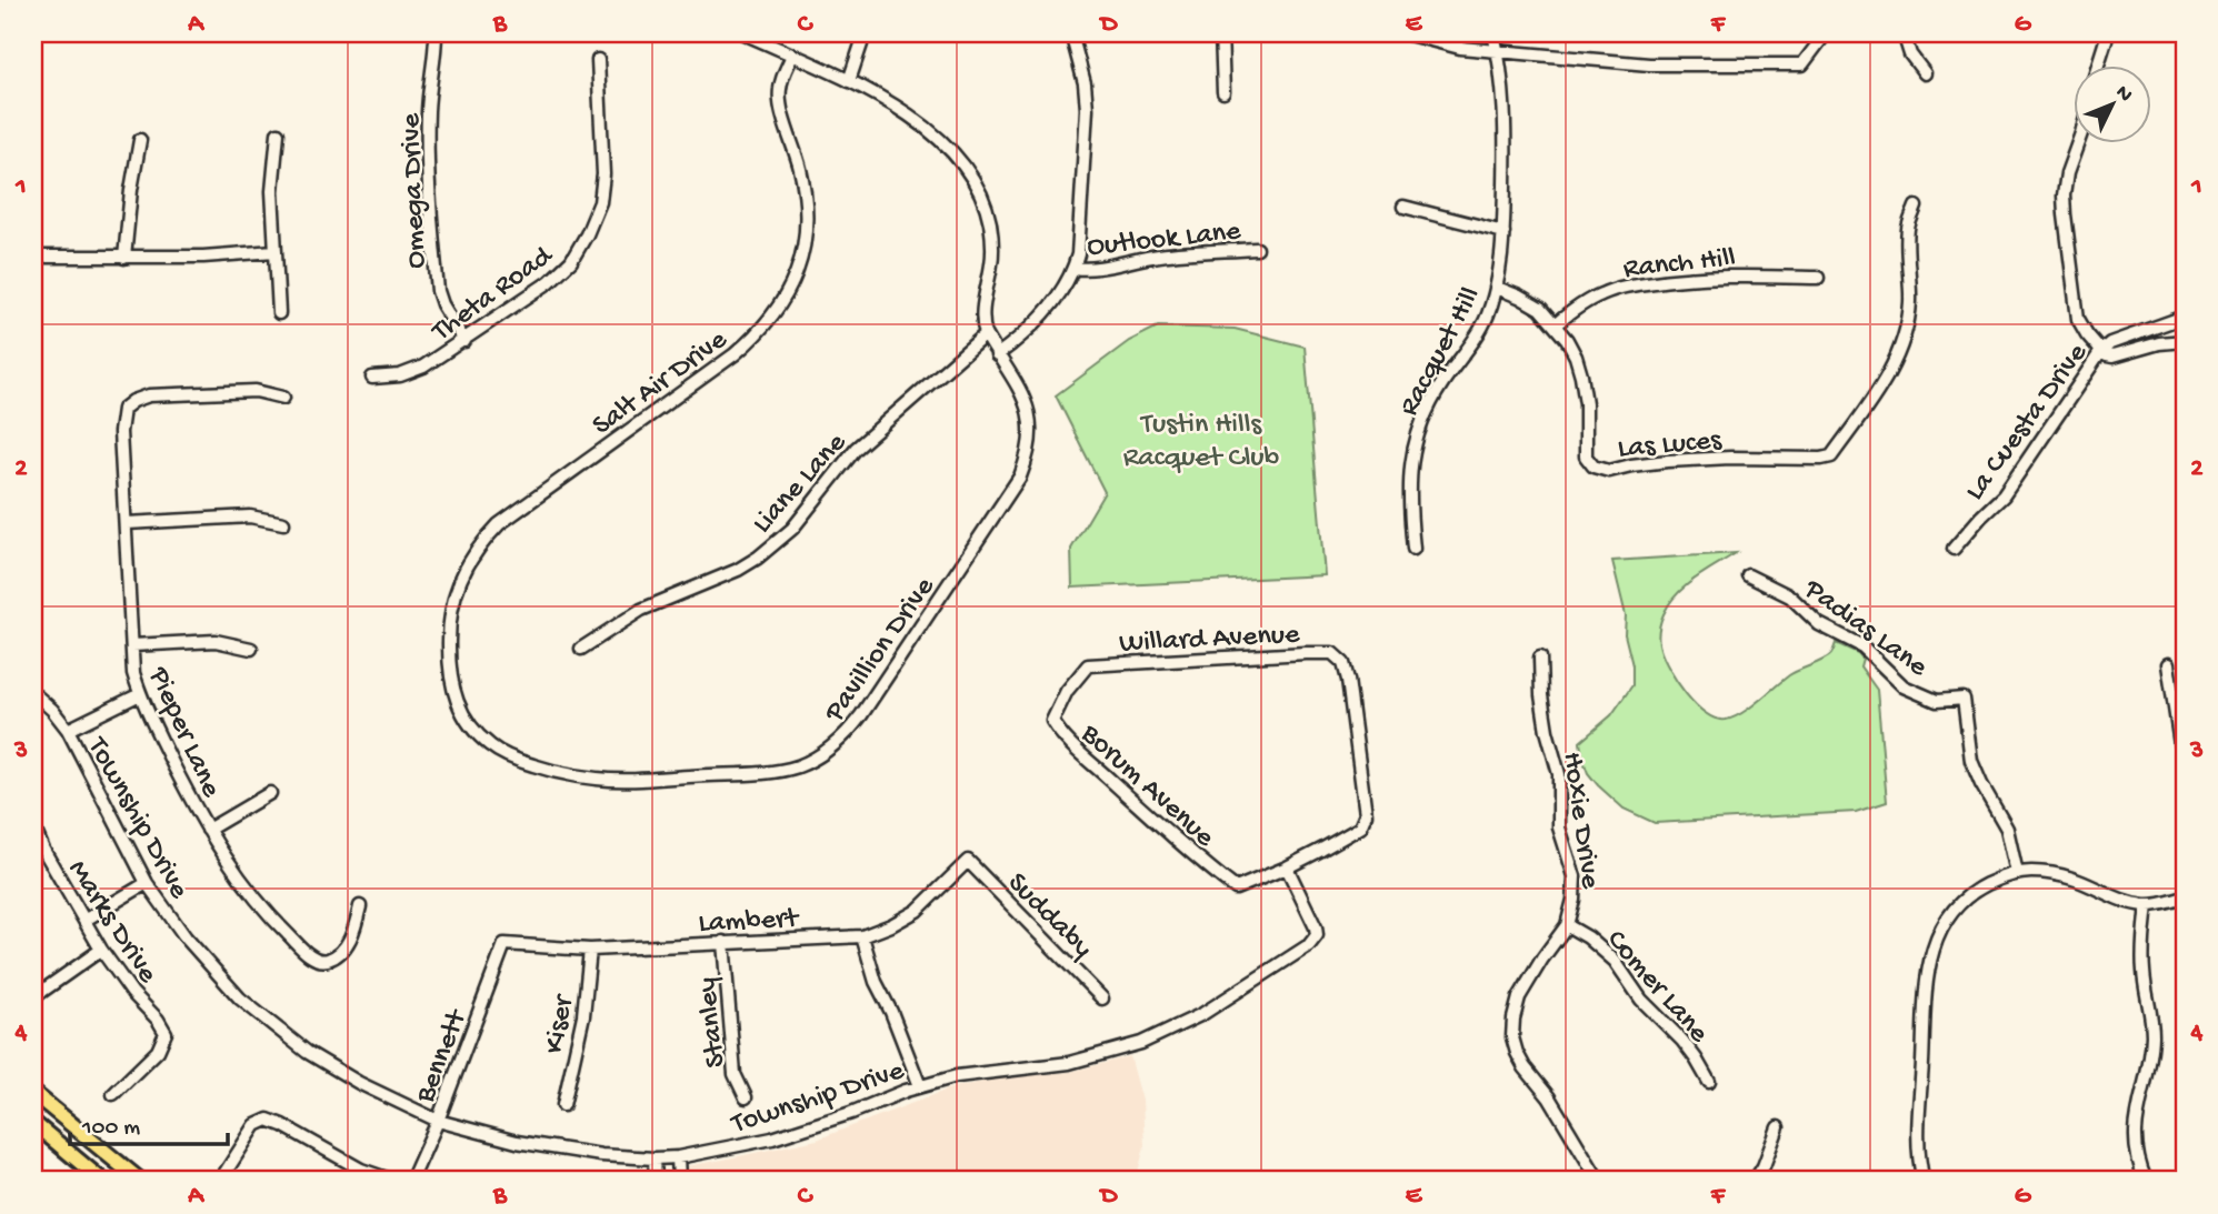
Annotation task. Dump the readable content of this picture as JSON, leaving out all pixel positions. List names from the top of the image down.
{
  "streets": {
    "street": [
      "Omega Drive",
      "Outlook Lane",
      "Ranch Hill",
      "Theta Road",
      "Racquet Hill",
      "Salt Air Drive",
      "La Cuesta Drive",
      "Las Luces",
      "Liane Lane",
      "Padias Lane",
      "Willard Avenue",
      "Pavillion Drive",
      "Pieper Lane",
      "Borum Avenue",
      "Township Drive",
      "Hoxie Drive",
      "Suddaby",
      "Lambert",
      "Marks Drive",
      "Comer Lane",
      "Stanley",
      "Kiser",
      "Bennett"
    ]
  },
  "crossings": [
    ["Omega Drive", "Theta Road"],
    ["Ranch Hill", "Las Luces"],
    ["Racquet Hill", "Las Luces"],
    ["Salt Air Drive", "Pavillion Drive"],
    ["Liane Lane", "Pavillion Drive"],
    ["Willard Avenue", "Borum Avenue"],
    ["Willard Avenue", "Township Drive"],
    ["Borum Avenue", "Township Drive"],
    ["Township Drive", "Bennett"],
    ["Hoxie Drive", "Comer Lane"],
    ["Suddaby", "Lambert"],
    ["Lambert", "Stanley"],
    ["Lambert", "Kiser"],
    ["Lambert", "Bennett"]
  ],
  "parks": ["Tustin Hills Racquet Club"],
  "scale_bar": "100 m",
  "north": "top right",
  "grid": {
    "columns": [
      "A",
      "B",
      "C",
      "D",
      "E",
      "F",
      "G"
    ],
    "rows": [
      "1",
      "2",
      "3",
      "4"
    ]
  }
}
